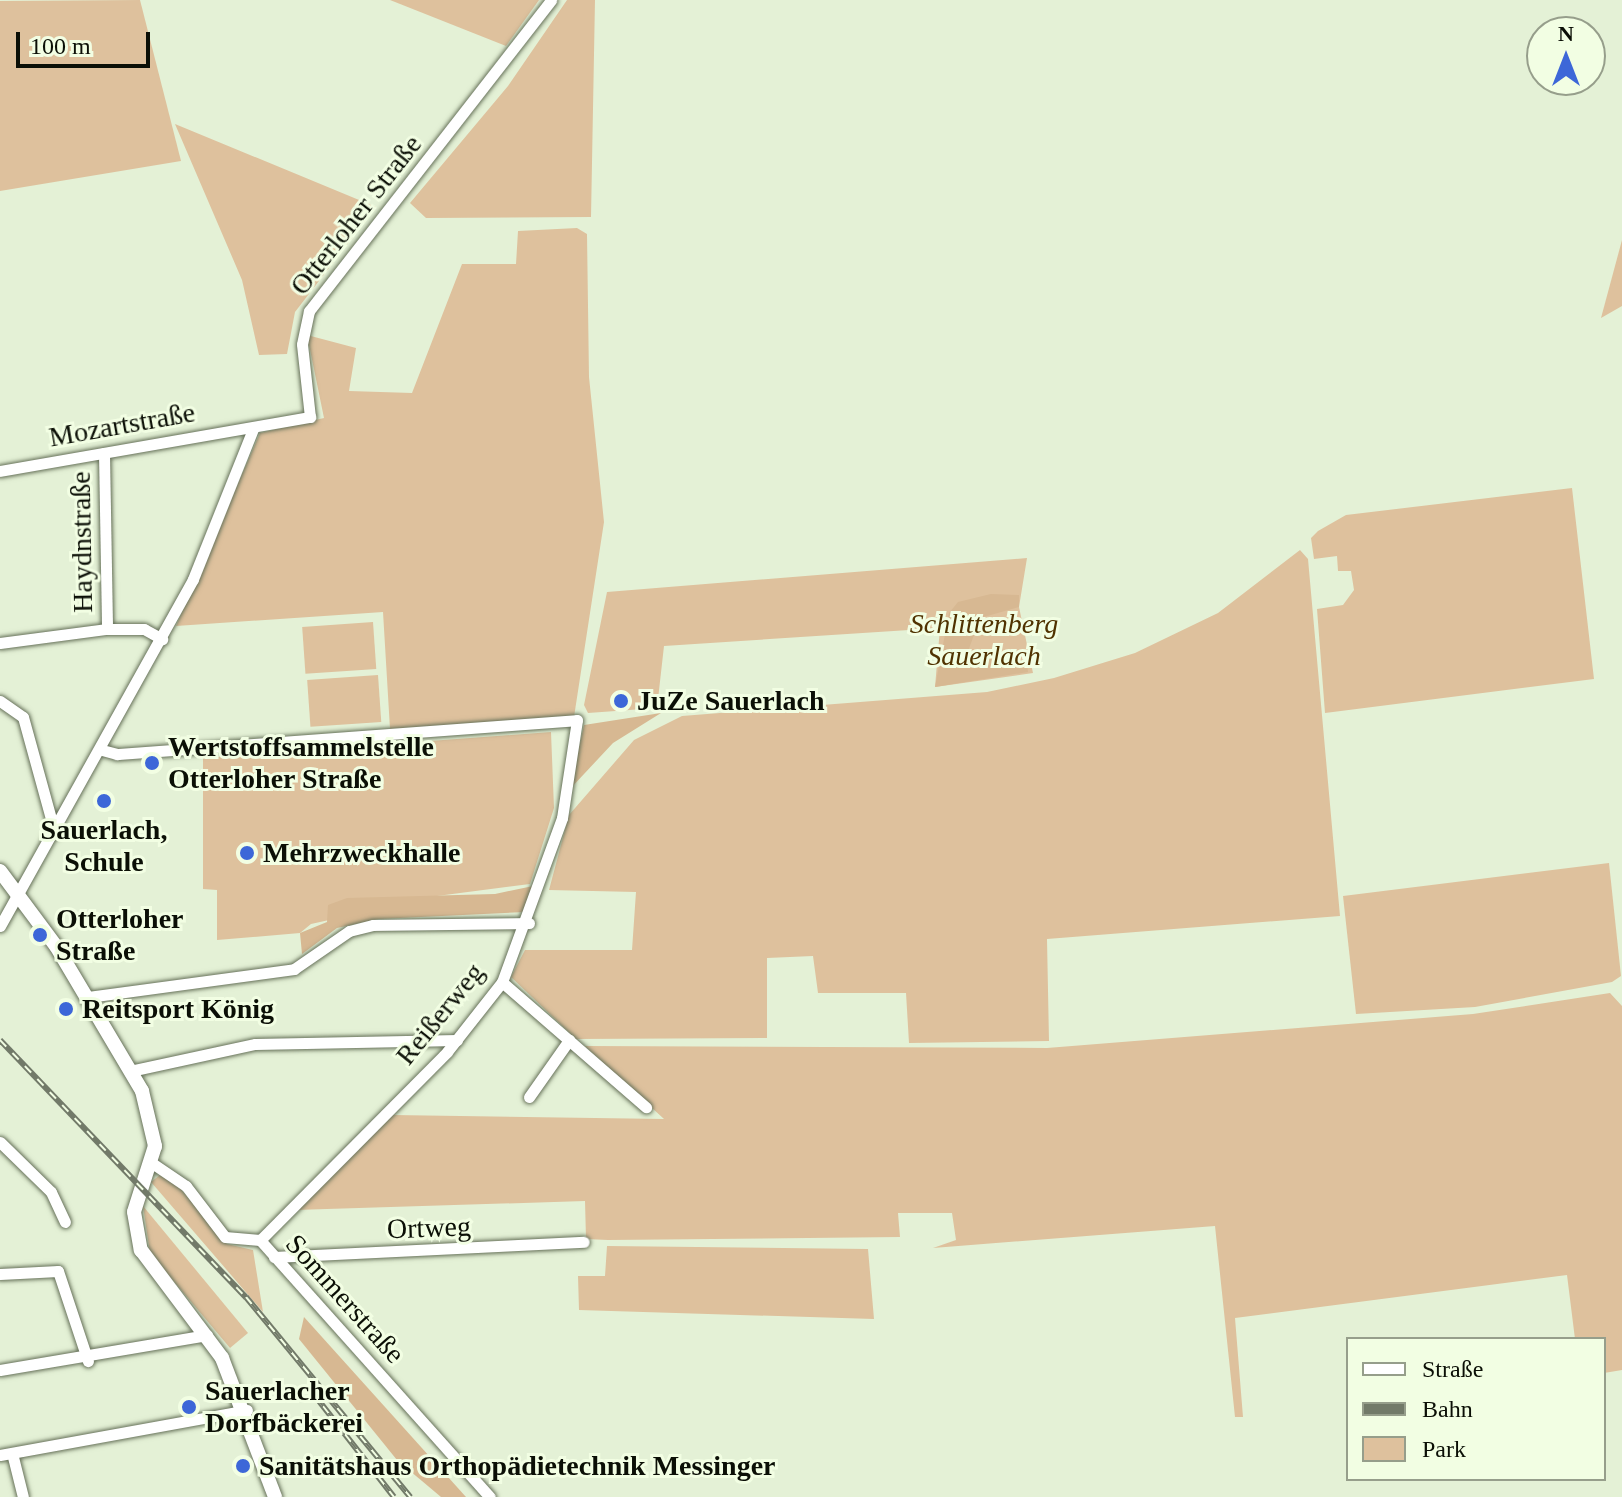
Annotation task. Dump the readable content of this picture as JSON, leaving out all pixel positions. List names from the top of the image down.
{
  "streets": {
    "street": [
      "Otterloher Straße",
      "Mozartstraße",
      "Haydnstraße",
      "Reißerweg",
      "Ortweg",
      "Sommerstraße"
    ]
  },
  "crossings": [
    ["Otterloher Straße", "Mozartstraße"],
    ["Mozartstraße", "Haydnstraße"],
    ["Reißerweg", "Sommerstraße"],
    ["Ortweg", "Sommerstraße"]
  ],
  "parks": ["Schlittenberg Sauerlach"],
  "places": [
    "JuZe Sauerlach",
    "Wertstoffsammelstelle Otterloher Straße",
    "Sauerlach, Schule",
    "Mehrzweckhalle",
    "Otterloher Straße",
    "Reitsport König",
    "Sauerlacher Dorfbäckerei",
    "Sanitätshaus Orthopädietechnik Messinger"
  ],
  "legend": ["Straße", "Bahn", "Park"],
  "scale_bar": "100 m",
  "north": "top"
}
